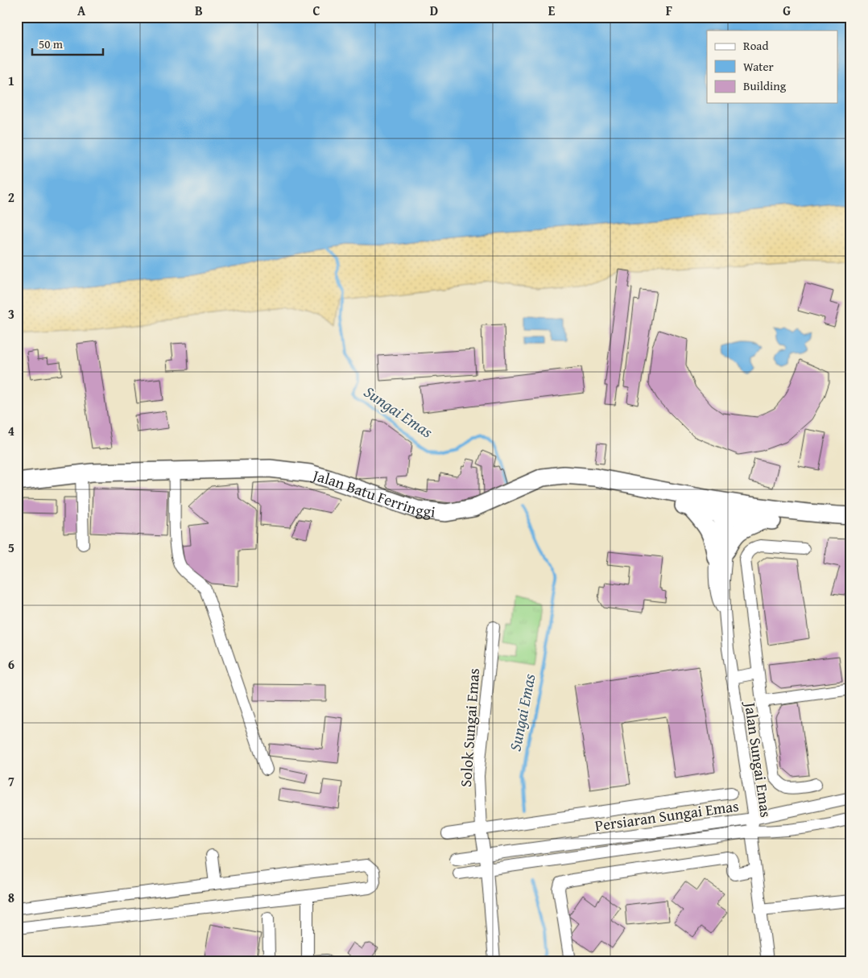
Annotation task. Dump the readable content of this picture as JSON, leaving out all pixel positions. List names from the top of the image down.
{
  "streets": {
    "main road": ["Jalan Batu Ferringgi"],
    "street": ["Solok Sungai Emas", "Jalan Sungai Emas", "Persiaran Sungai Emas"]
  },
  "crossings": [
    ["Jalan Batu Ferringgi", "Jalan Sungai Emas"],
    ["Solok Sungai Emas", "Persiaran Sungai Emas"],
    ["Jalan Sungai Emas", "Persiaran Sungai Emas"]
  ],
  "water": ["Sungai Emas"],
  "legend": ["Road", "Water", "Building"],
  "scale_bar": "50 m",
  "grid": {
    "columns": [
      "A",
      "B",
      "C",
      "D",
      "E",
      "F",
      "G"
    ],
    "rows": [
      "1",
      "2",
      "3",
      "4",
      "5",
      "6",
      "7",
      "8"
    ]
  }
}
